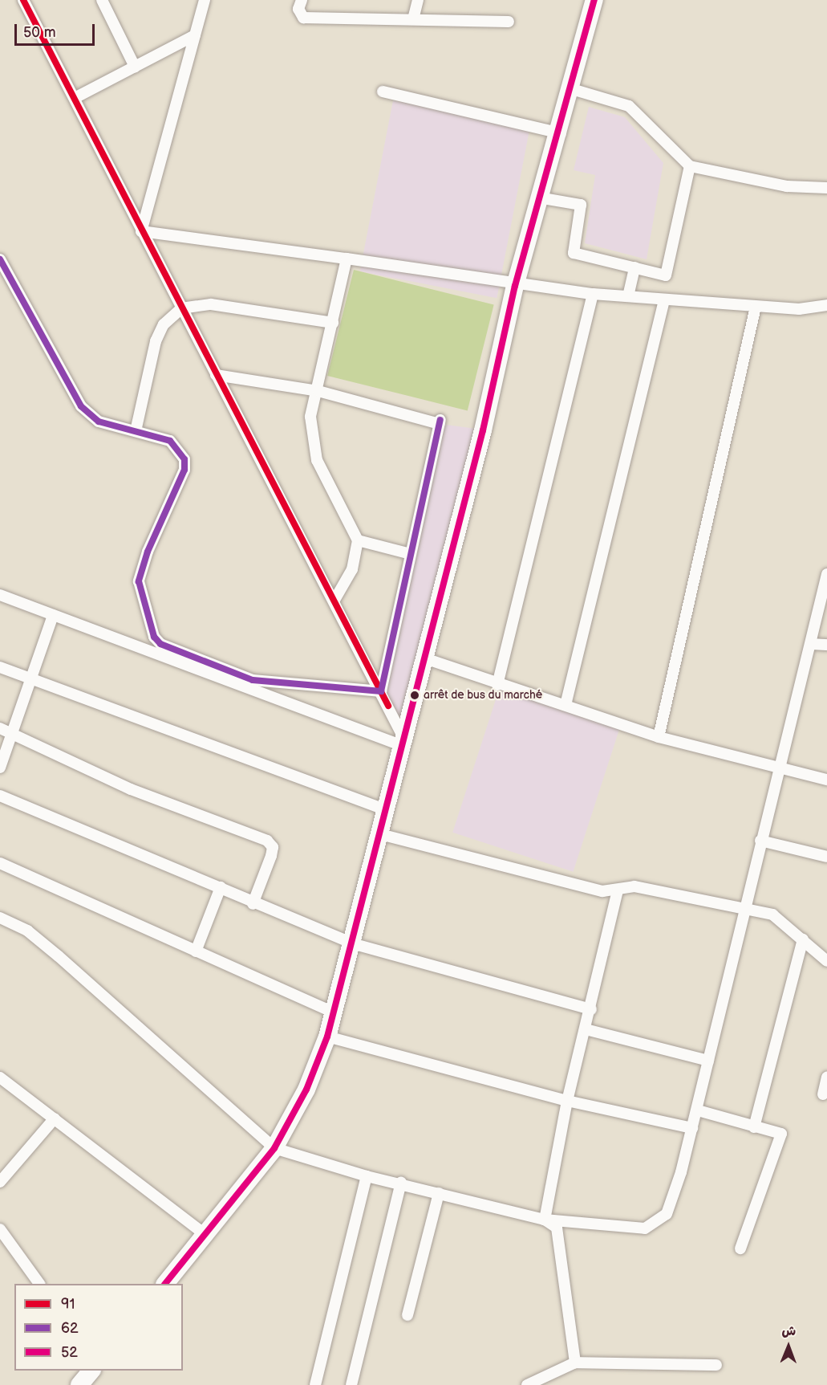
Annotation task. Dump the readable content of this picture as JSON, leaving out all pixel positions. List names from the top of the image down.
{
  "places": ["arrêt de bus du marché"],
  "lines": ["transit line 91", "transit line 52", "transit line 62"],
  "legend": ["91", "62", "52"],
  "scale_bar": "50 m",
  "north": "top"
}
